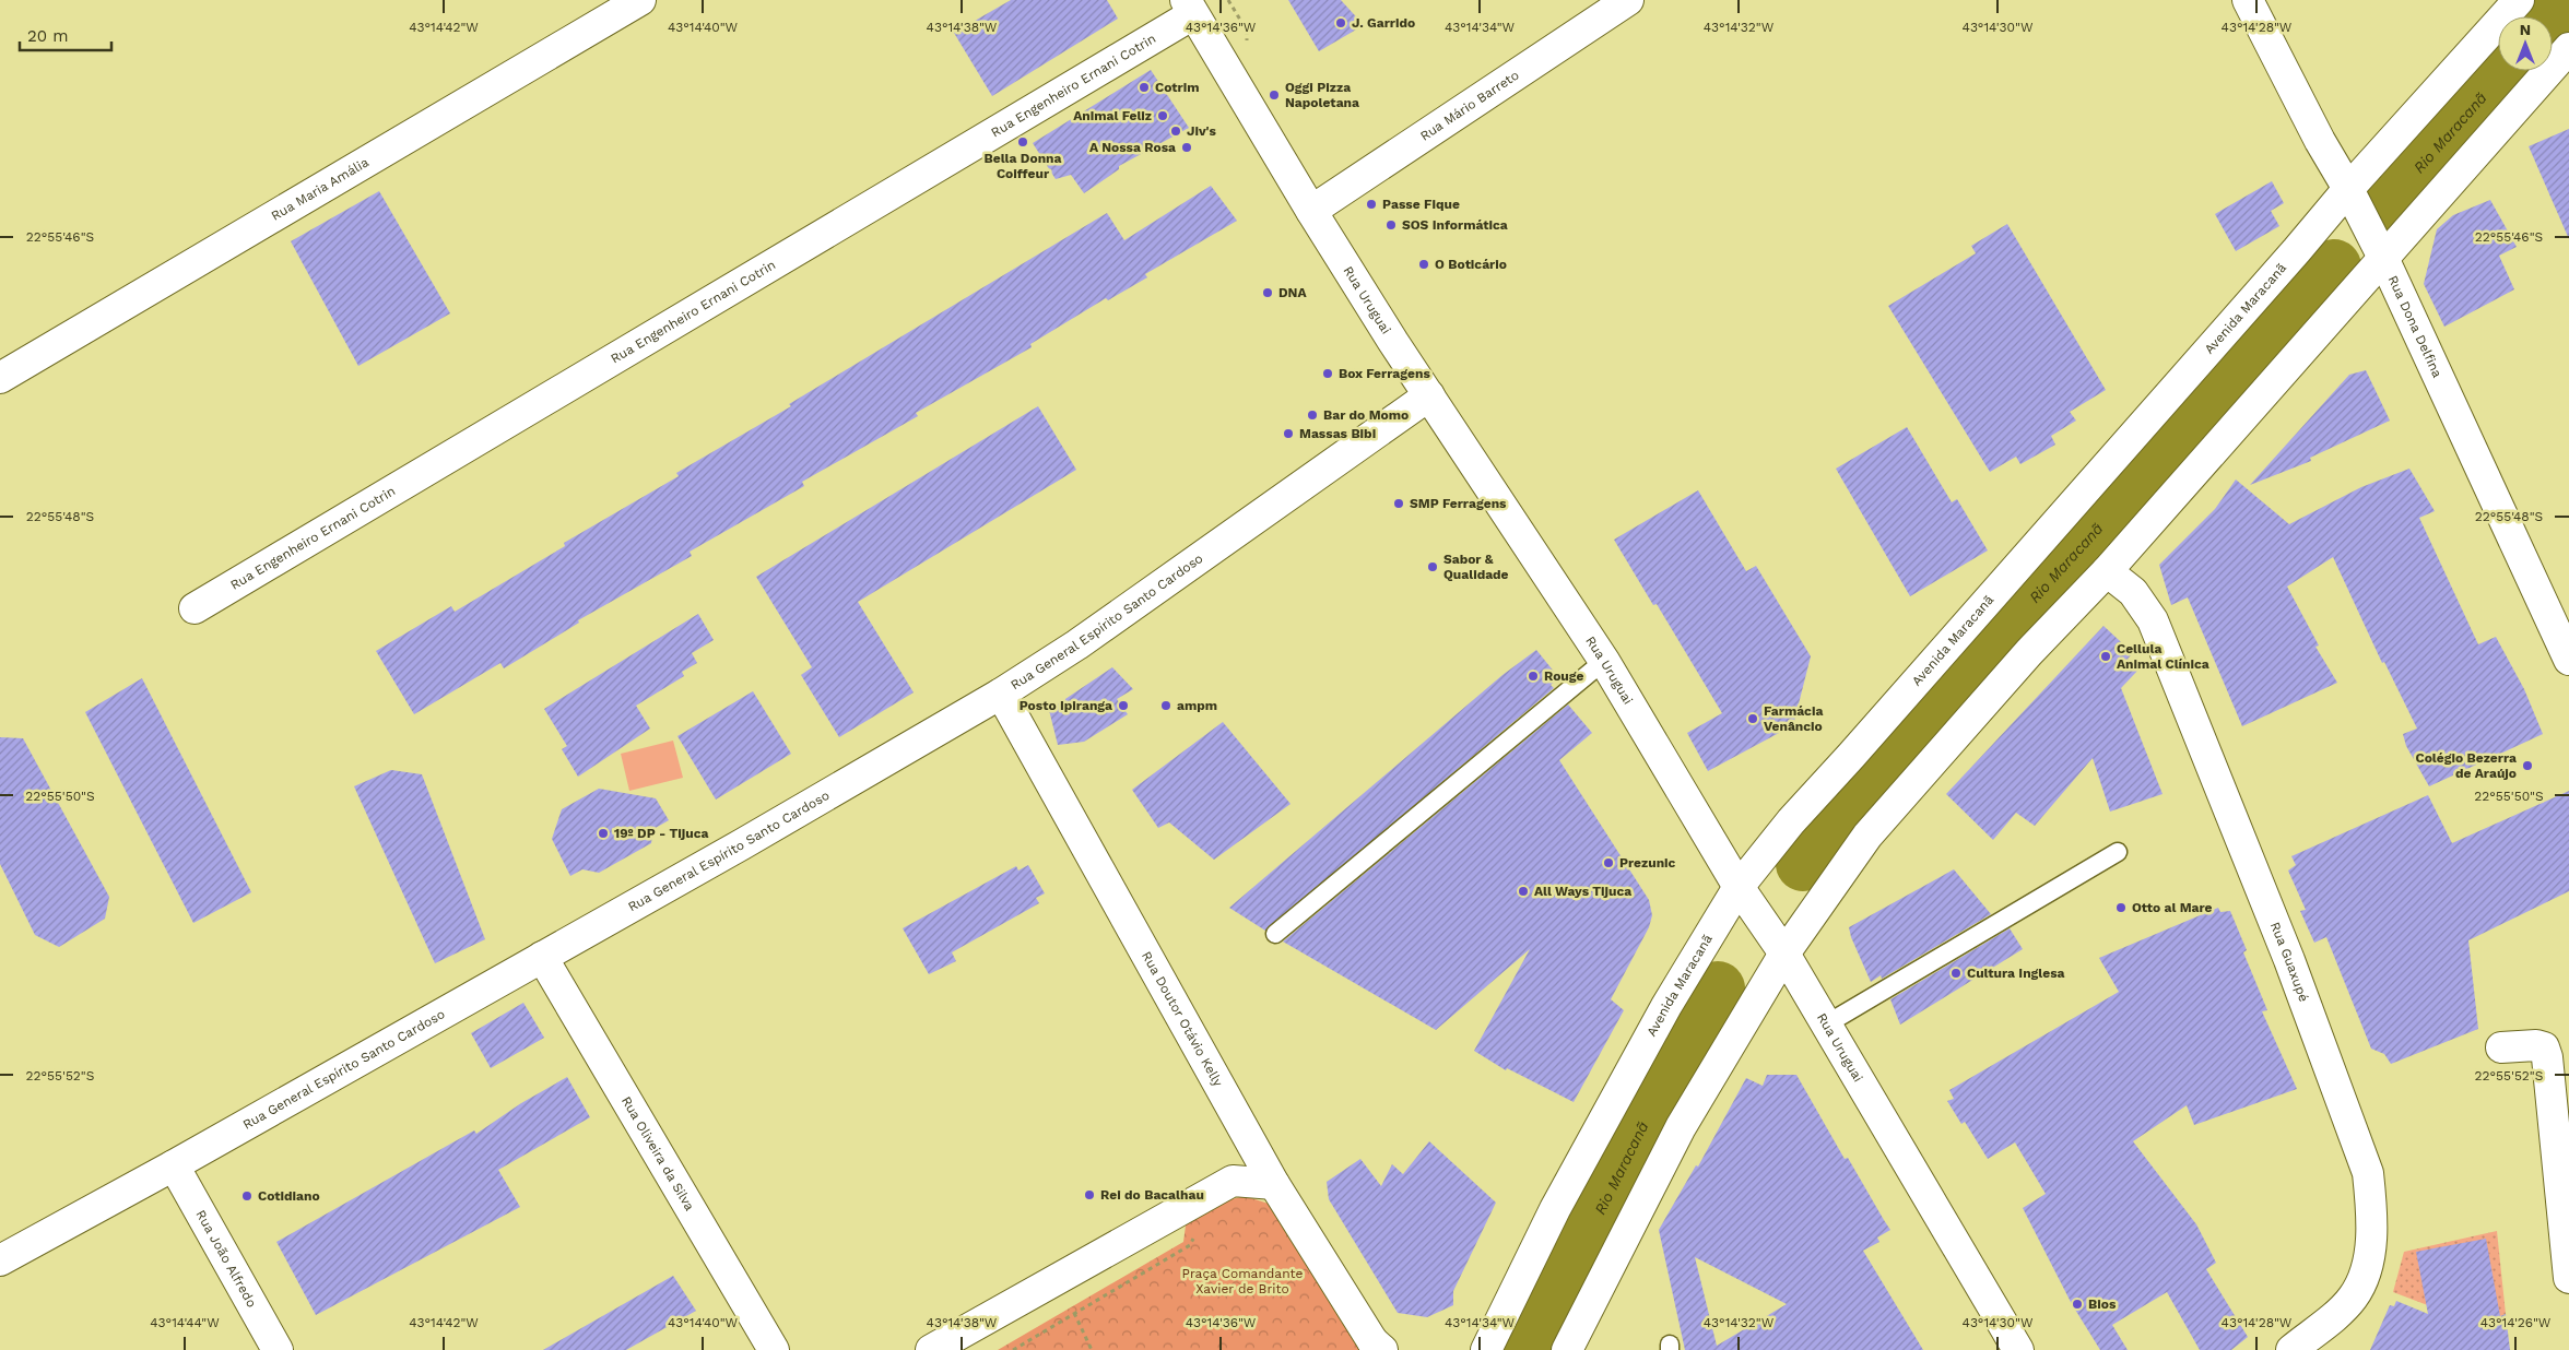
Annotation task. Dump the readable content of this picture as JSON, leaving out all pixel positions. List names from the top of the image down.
{
  "streets": {
    "street": [
      "Rua Engenheiro Ernani Cotrin",
      "Rua Mário Barreto",
      "Rua Maria Amália",
      "Rua Uruguai",
      "Avenida Maracanã",
      "Rua Dona Delfina",
      "Rua General Espírito Santo Cardoso",
      "Rua Guaxupé",
      "Rua Doutor Otávio Kelly",
      "Rua Oliveira da Silva",
      "Rua João Alfredo"
    ]
  },
  "crossings": [
    ["Rua Engenheiro Ernani Cotrin", "Rua Uruguai"],
    ["Rua Mário Barreto", "Rua Uruguai"],
    ["Rua Uruguai", "Avenida Maracanã"],
    ["Rua Uruguai", "Rua General Espírito Santo Cardoso"],
    ["Avenida Maracanã", "Rua Dona Delfina"],
    ["Rua General Espírito Santo Cardoso", "Rua Doutor Otávio Kelly"],
    ["Rua General Espírito Santo Cardoso", "Rua Oliveira da Silva"],
    ["Rua General Espírito Santo Cardoso", "Rua João Alfredo"]
  ],
  "water": ["Rio Maracanã"],
  "parks": ["Praça Comandante Xavier de Brito"],
  "places": [
    "J. Garrido",
    "Cotrim",
    "Oggi Pizza Napoletana",
    "Animal Feliz",
    "Jiv's",
    "Bella Donna Coiffeur",
    "A Nossa Rosa",
    "Passe Fique",
    "SOS Informática",
    "O Boticário",
    "DNA",
    "Box Ferragens",
    "Bar do Momo",
    "Massas Bibi",
    "SMP Ferragens",
    "Sabor & Qualidade",
    "Cellula Animal Clínica",
    "Rouge",
    "Posto Ipiranga",
    "ampm",
    "Farmácia Venâncio",
    "Colégio Bezerra de Araújo",
    "19º DP - Tijuca",
    "Prezunic",
    "All Ways Tijuca",
    "Otto al Mare",
    "Cultura Inglesa",
    "Rei do Bacalhau",
    "Cotidiano",
    "Bios"
  ],
  "scale_bar": "20 m",
  "north": "top",
  "coordinates": [
    "43°14'42\"W",
    "43°14'40\"W",
    "43°14'38\"W",
    "43°14'36\"W",
    "43°14'34\"W",
    "43°14'32\"W",
    "43°14'30\"W",
    "43°14'28\"W",
    "22°55'46\"S",
    "22°55'48\"S",
    "22°55'50\"S",
    "22°55'52\"S",
    "43°14'44\"W",
    "43°14'26\"W"
  ]
}
